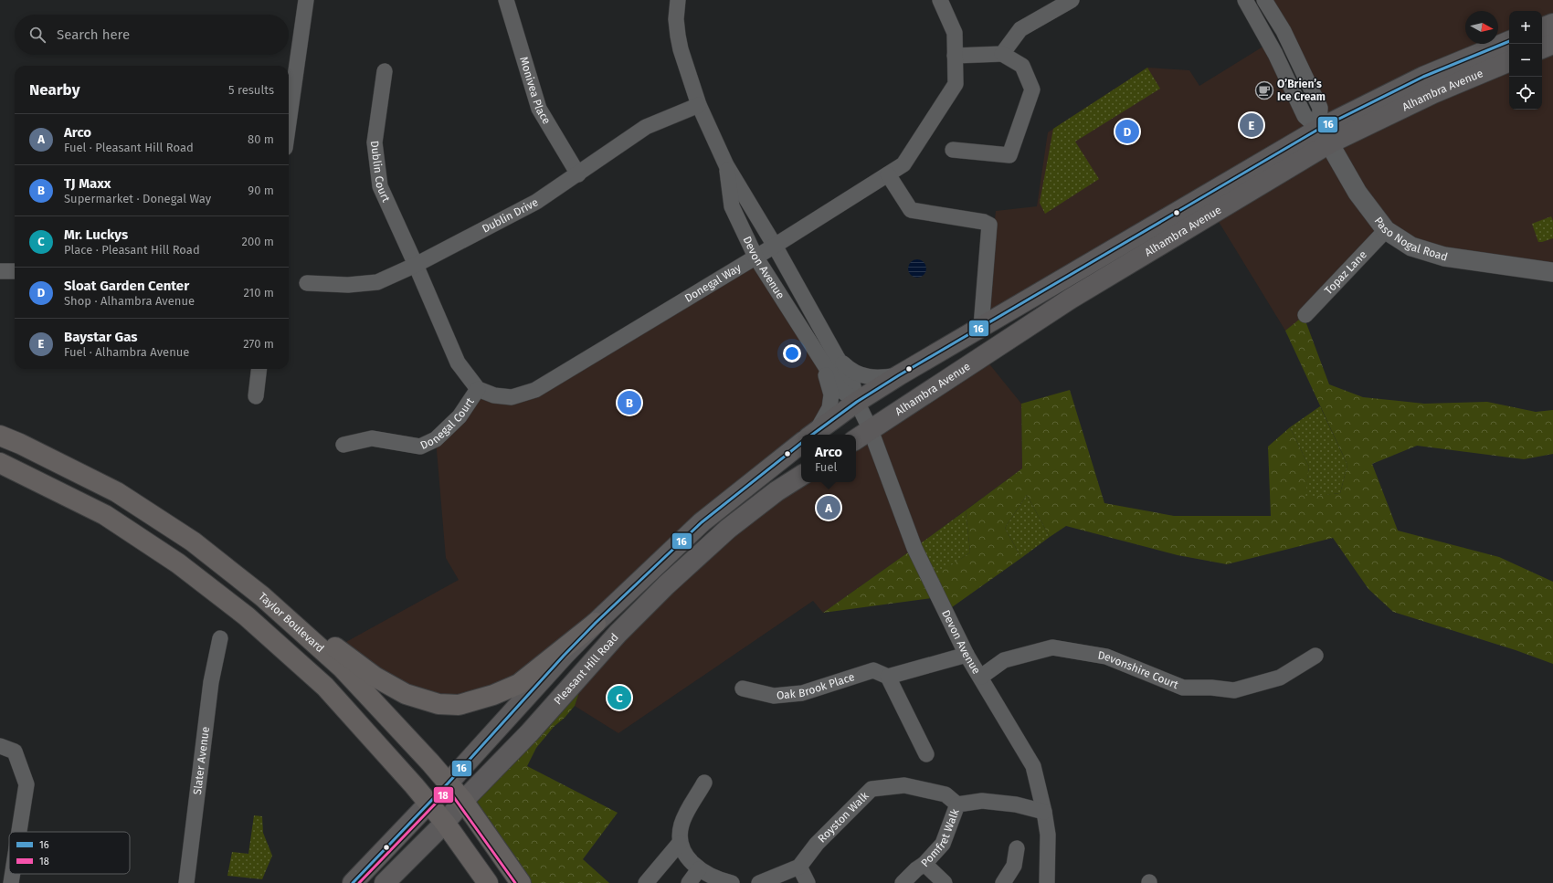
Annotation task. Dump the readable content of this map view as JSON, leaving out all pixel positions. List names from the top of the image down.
{
  "streets": {
    "main road": ["Alhambra Avenue", "Taylor Boulevard", "Pleasant Hill Road"],
    "street": [
      "Monivea Place",
      "Dublin Court",
      "Dublin Drive",
      "Paso Nogal Road",
      "Devon Avenue",
      "Topaz Lane",
      "Donegal Way",
      "Donegal Court",
      "Devonshire Court",
      "Oak Brook Place",
      "Slater Avenue",
      "Royston Walk",
      "Pomfret Walk"
    ]
  },
  "crossings": [
    ["Monivea Place", "Dublin Drive"],
    ["Alhambra Avenue", "Paso Nogal Road"],
    ["Alhambra Avenue", "Devon Avenue"],
    ["Dublin Court", "Dublin Drive"],
    ["Dublin Drive", "Devon Avenue"],
    ["Paso Nogal Road", "Topaz Lane"],
    ["Devon Avenue", "Donegal Way"],
    ["Devon Avenue", "Devonshire Court"],
    ["Devon Avenue", "Pomfret Walk"],
    ["Donegal Way", "Donegal Court"],
    ["Taylor Boulevard", "Pleasant Hill Road"],
    ["Royston Walk", "Pomfret Walk"]
  ],
  "places": {
    "cafe": ["O’Brien’s Ice Cream"]
  },
  "lines": ["transit line 16", "transit line 18"],
  "legend": ["16", "18"],
  "north": "right",
  "page": {
    "map_buttons": ["+", "−"],
    "search": "Search here",
    "heading": ["Nearby", "5 results"],
    "pins": [
      "E",
      "D",
      "B",
      "A",
      "C"
    ],
    "list": [
      {
        "mark": "A",
        "name": "Arco",
        "note": "Fuel · Pleasant Hill Road",
        "value": "80 m"
      },
      {
        "mark": "B",
        "name": "TJ Maxx",
        "note": "Supermarket · Donegal Way",
        "value": "90 m"
      },
      {
        "mark": "C",
        "name": "Mr. Luckys",
        "note": "Place · Pleasant Hill Road",
        "value": "200 m"
      },
      {
        "mark": "D",
        "name": "Sloat Garden Center",
        "note": "Shop · Alhambra Avenue",
        "value": "210 m"
      },
      {
        "mark": "E",
        "name": "Baystar Gas",
        "note": "Fuel · Alhambra Avenue",
        "value": "270 m"
      }
    ],
    "popup": ["Arco", "Fuel"]
  }
}
